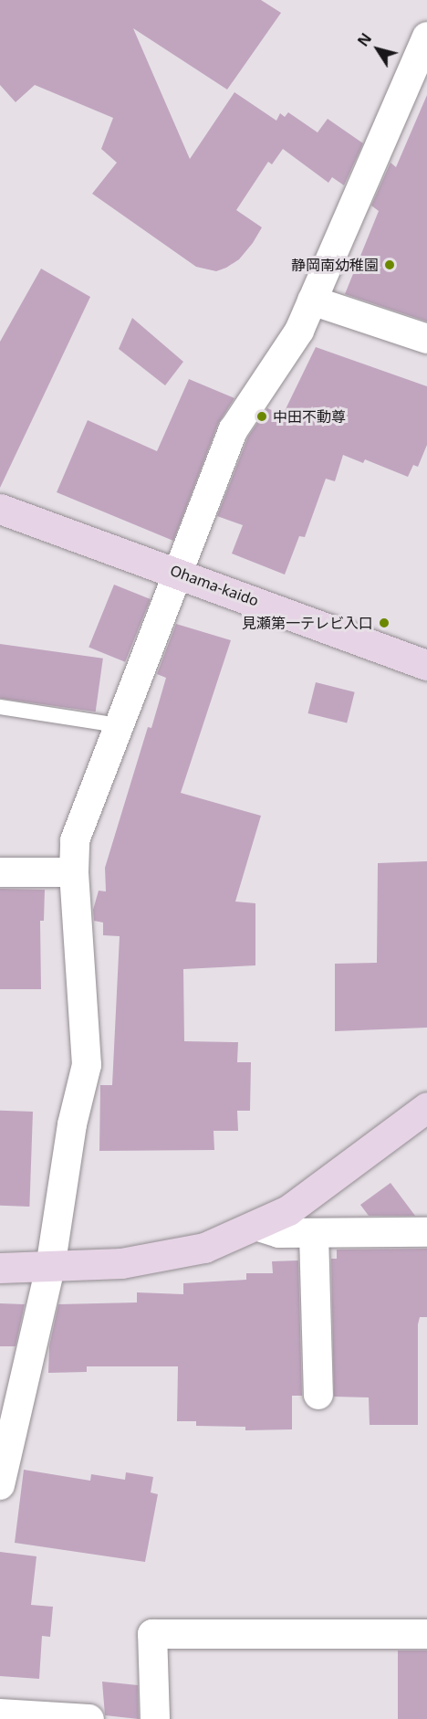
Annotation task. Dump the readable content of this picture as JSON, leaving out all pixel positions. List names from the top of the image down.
{
  "streets": {
    "street": ["Ohama-kaido"]
  },
  "places": ["静岡南幼稚園", "中田不動尊", "見瀬第一テレビ入口"],
  "north": "top left"
}
